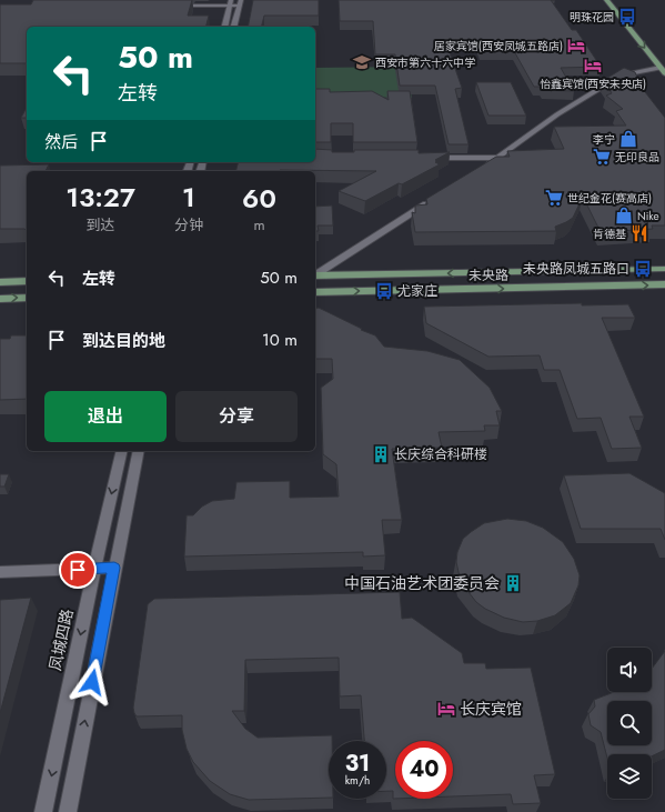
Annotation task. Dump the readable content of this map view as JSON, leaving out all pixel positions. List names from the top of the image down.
{
  "streets": {
    "main road": ["未央路"],
    "street": ["凤城四路"]
  },
  "places": {
    "bus stop": ["明珠花园", "未央路凤城五路口", "尤家庄"],
    "hotel": ["居家宾馆(西安凤城五路店)", "怡鑫宾馆(西安未央店)", "长庆宾馆"],
    "school or university": ["西安市第六十六中学"],
    "shop": ["李宁", "Nike"],
    "supermarket": ["无印良品", "世纪金花(赛高店)"],
    "restaurant": ["肯德基"],
    "building": ["长庆综合科研楼", "中国石油艺术团委员会"]
  },
  "page": {
    "turn": ["50 m", "左转"],
    "then": "然后",
    "eta": [
      "13:27",
      "到达",
      "1",
      "分钟",
      "60",
      "m"
    ],
    "list": [
      {
        "name": "左转",
        "value": "50 m"
      },
      {
        "name": "到达目的地",
        "value": "10 m"
      }
    ],
    "buttons": ["退出", "分享"],
    "speed": "31 km/h",
    "limit": "40"
  }
}
